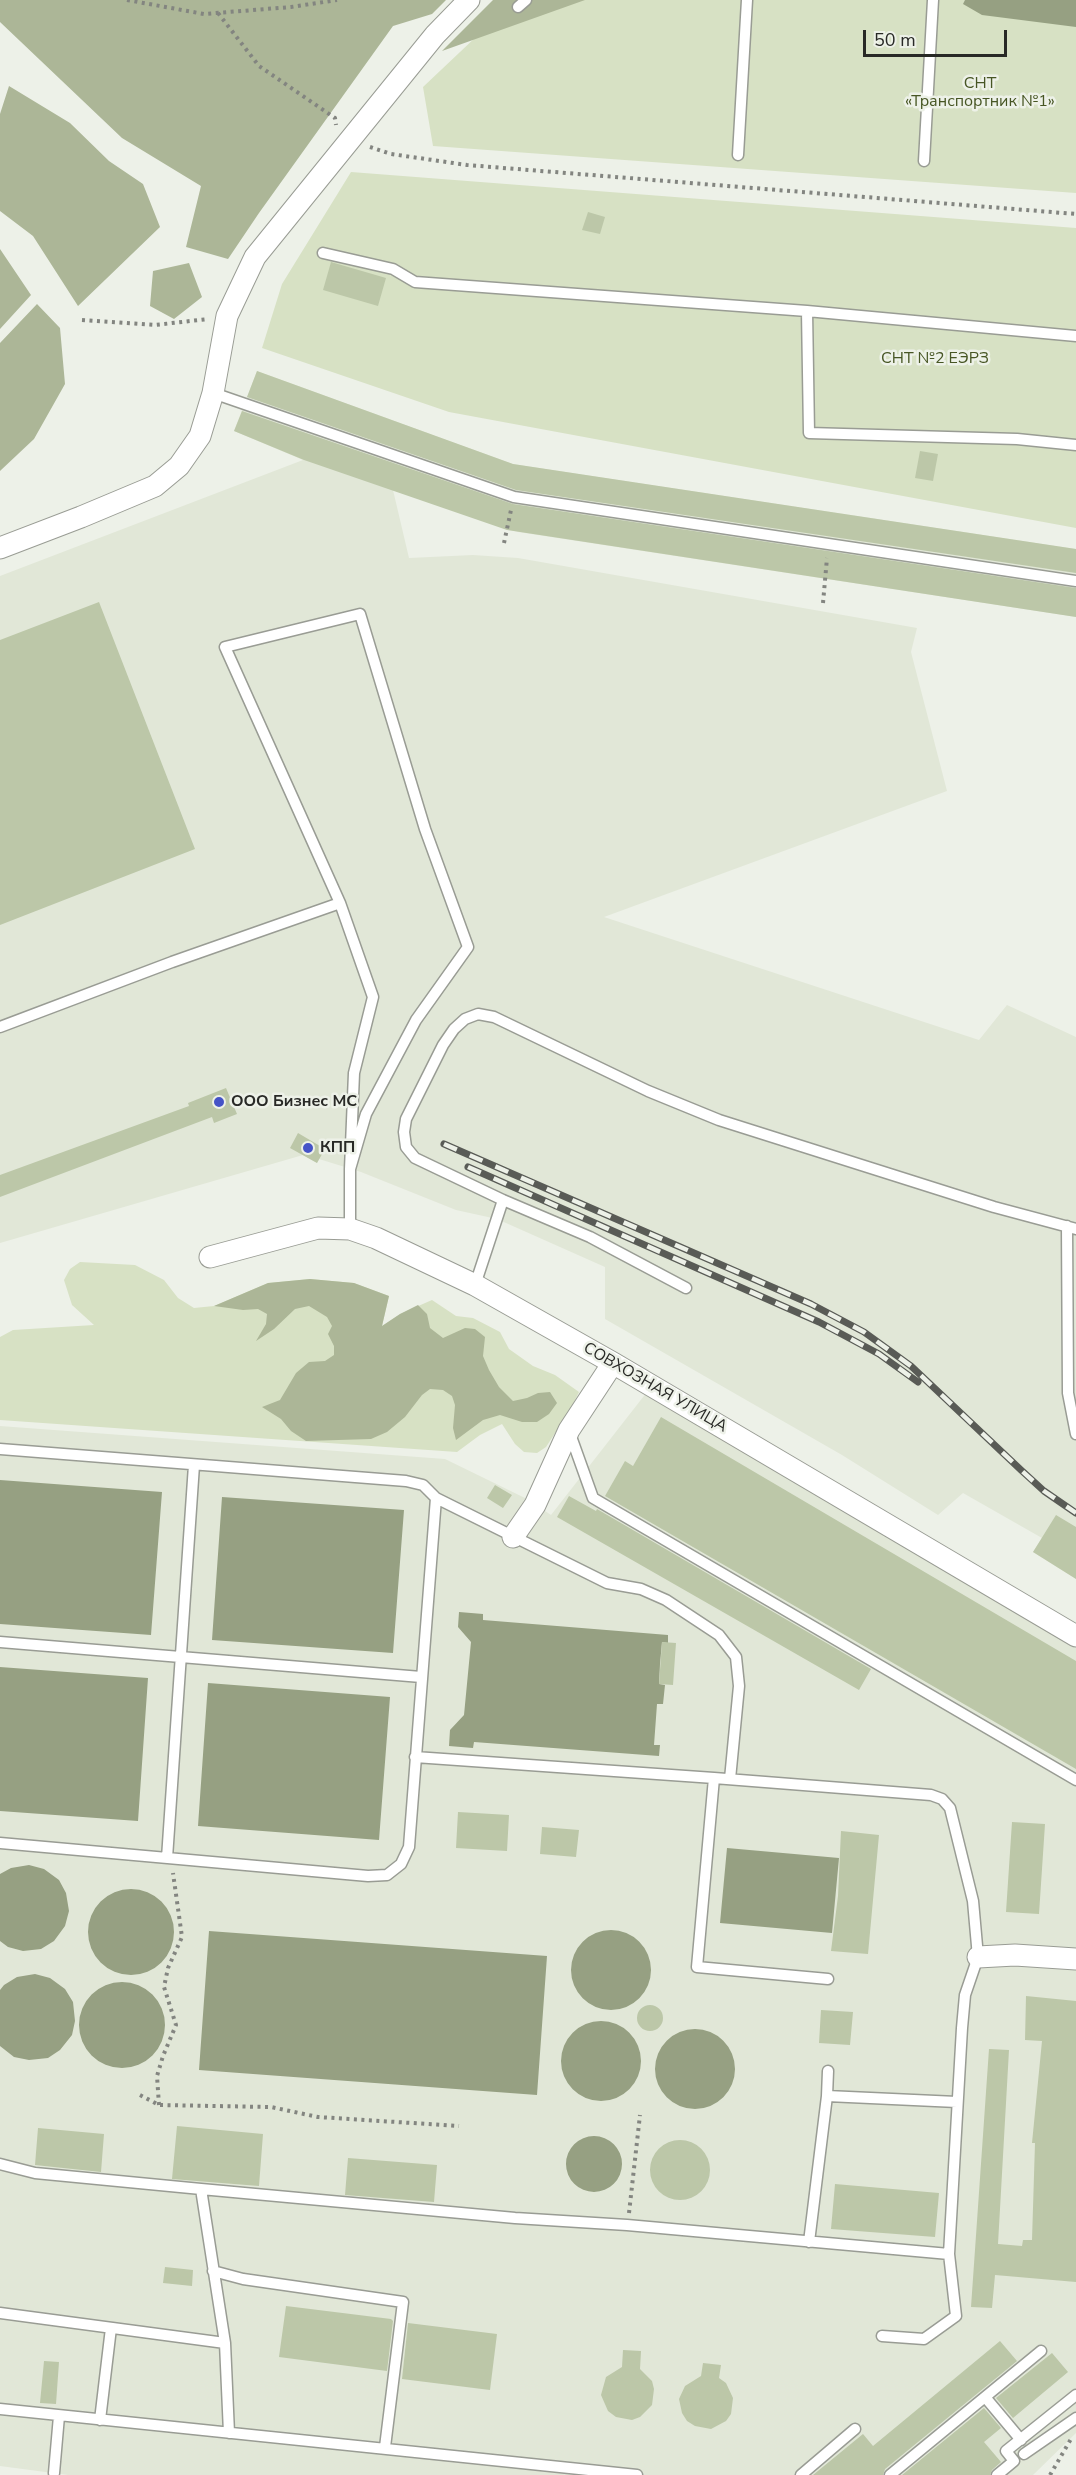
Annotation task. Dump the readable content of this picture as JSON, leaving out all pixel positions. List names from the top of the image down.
{
  "streets": {
    "street": ["СОВХОЗНАЯ УЛИЦА"]
  },
  "parks": ["СНТ «Транспортник №1»", "СНТ №2 ЕЭРЗ"],
  "places": ["ООО Бизнес МС", "КПП"],
  "scale_bar": "50 m"
}
